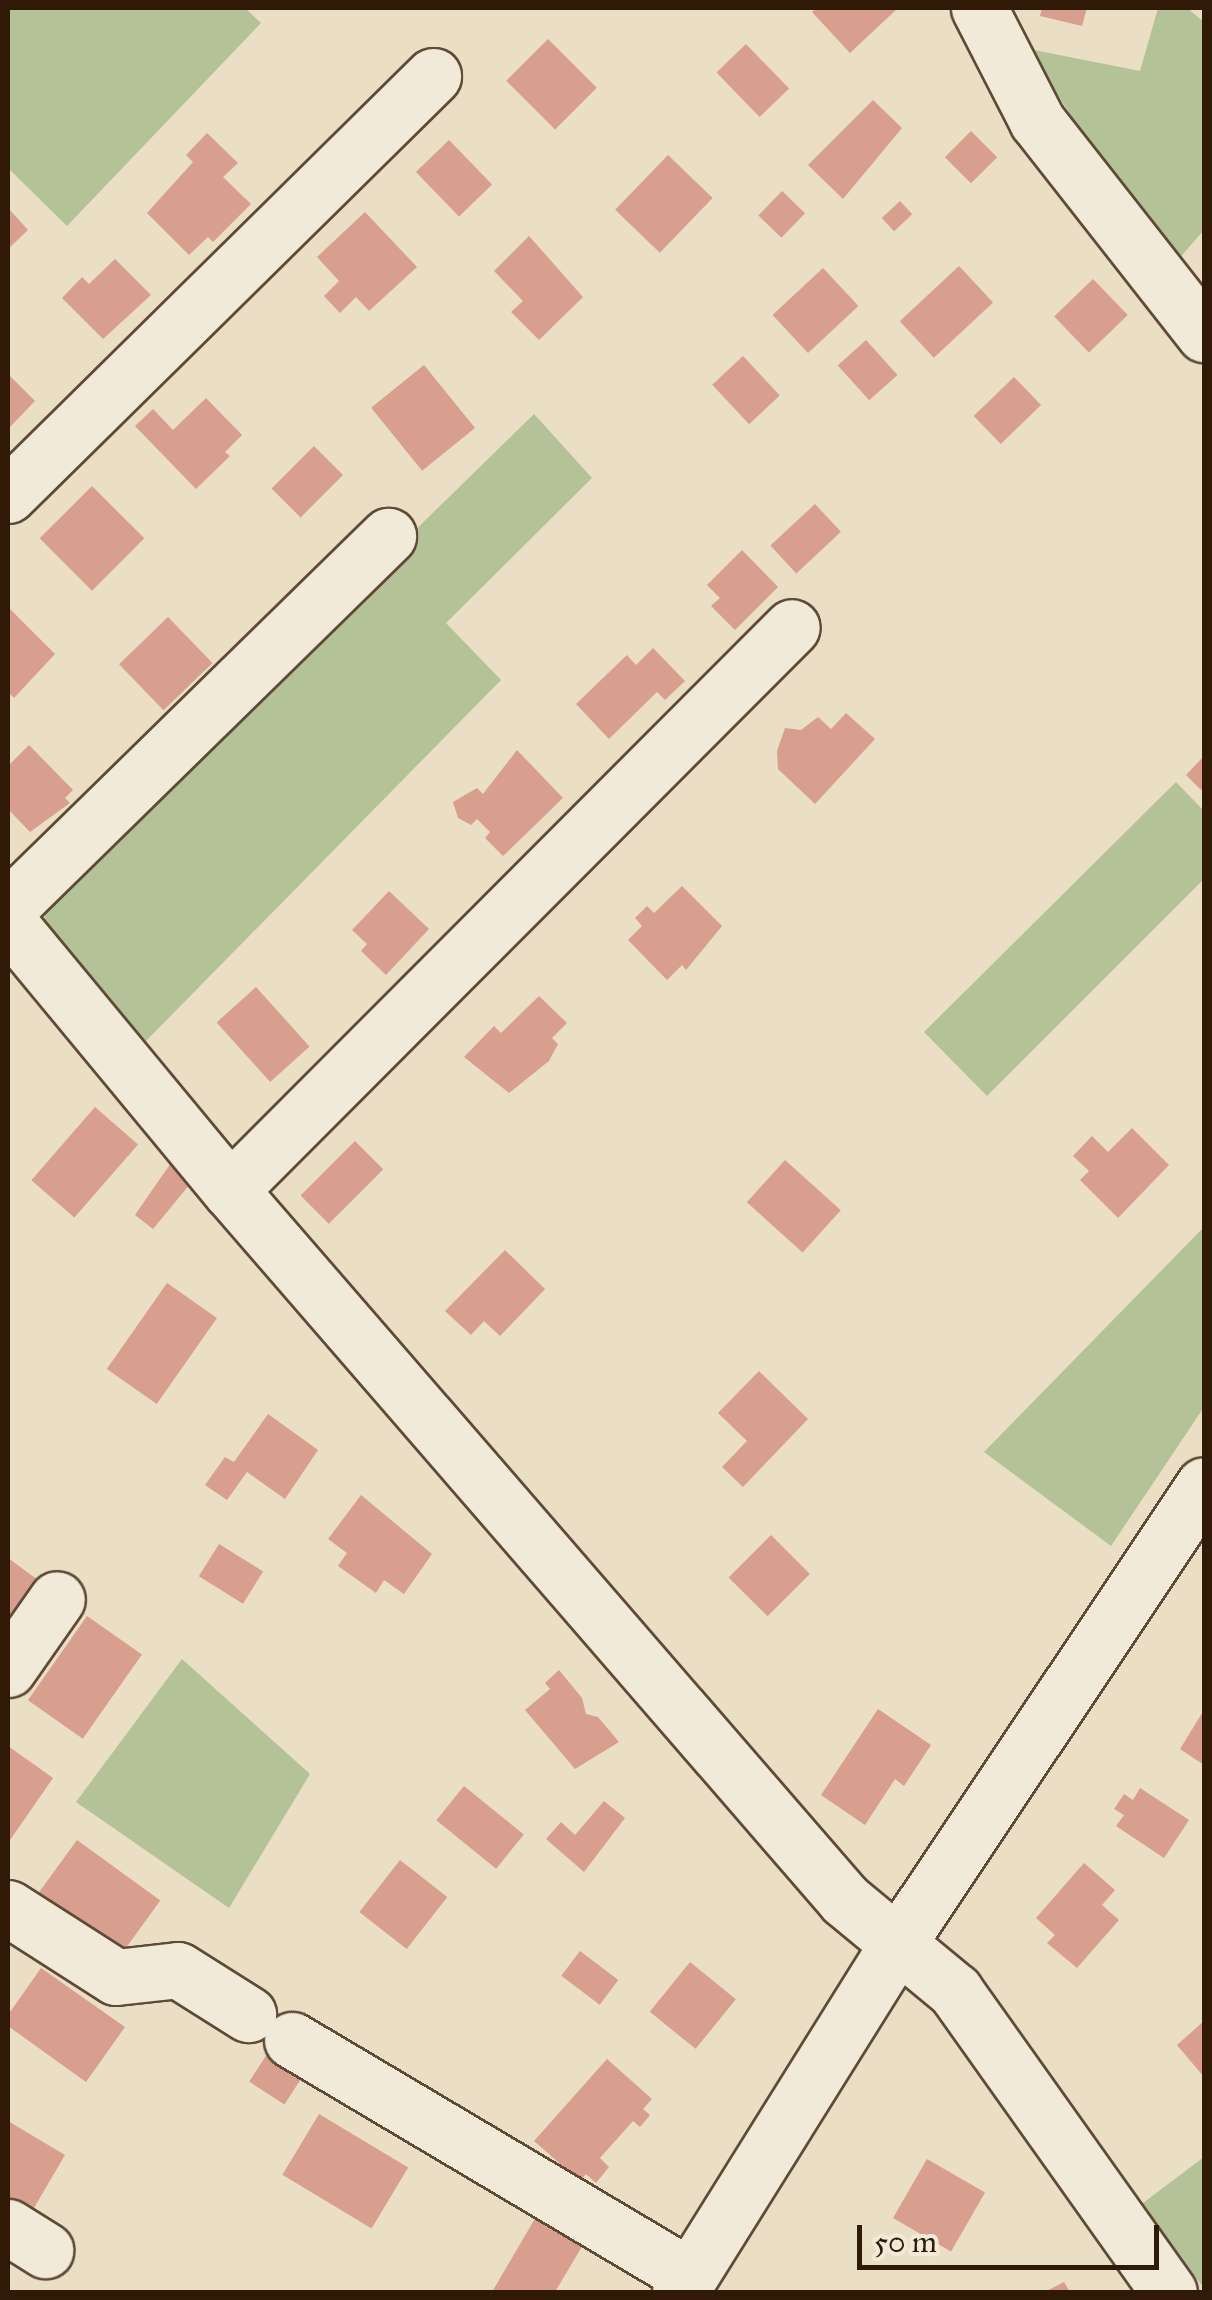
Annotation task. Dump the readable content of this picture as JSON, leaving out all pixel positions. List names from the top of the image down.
{
  "scale_bar": "50 m"
}
